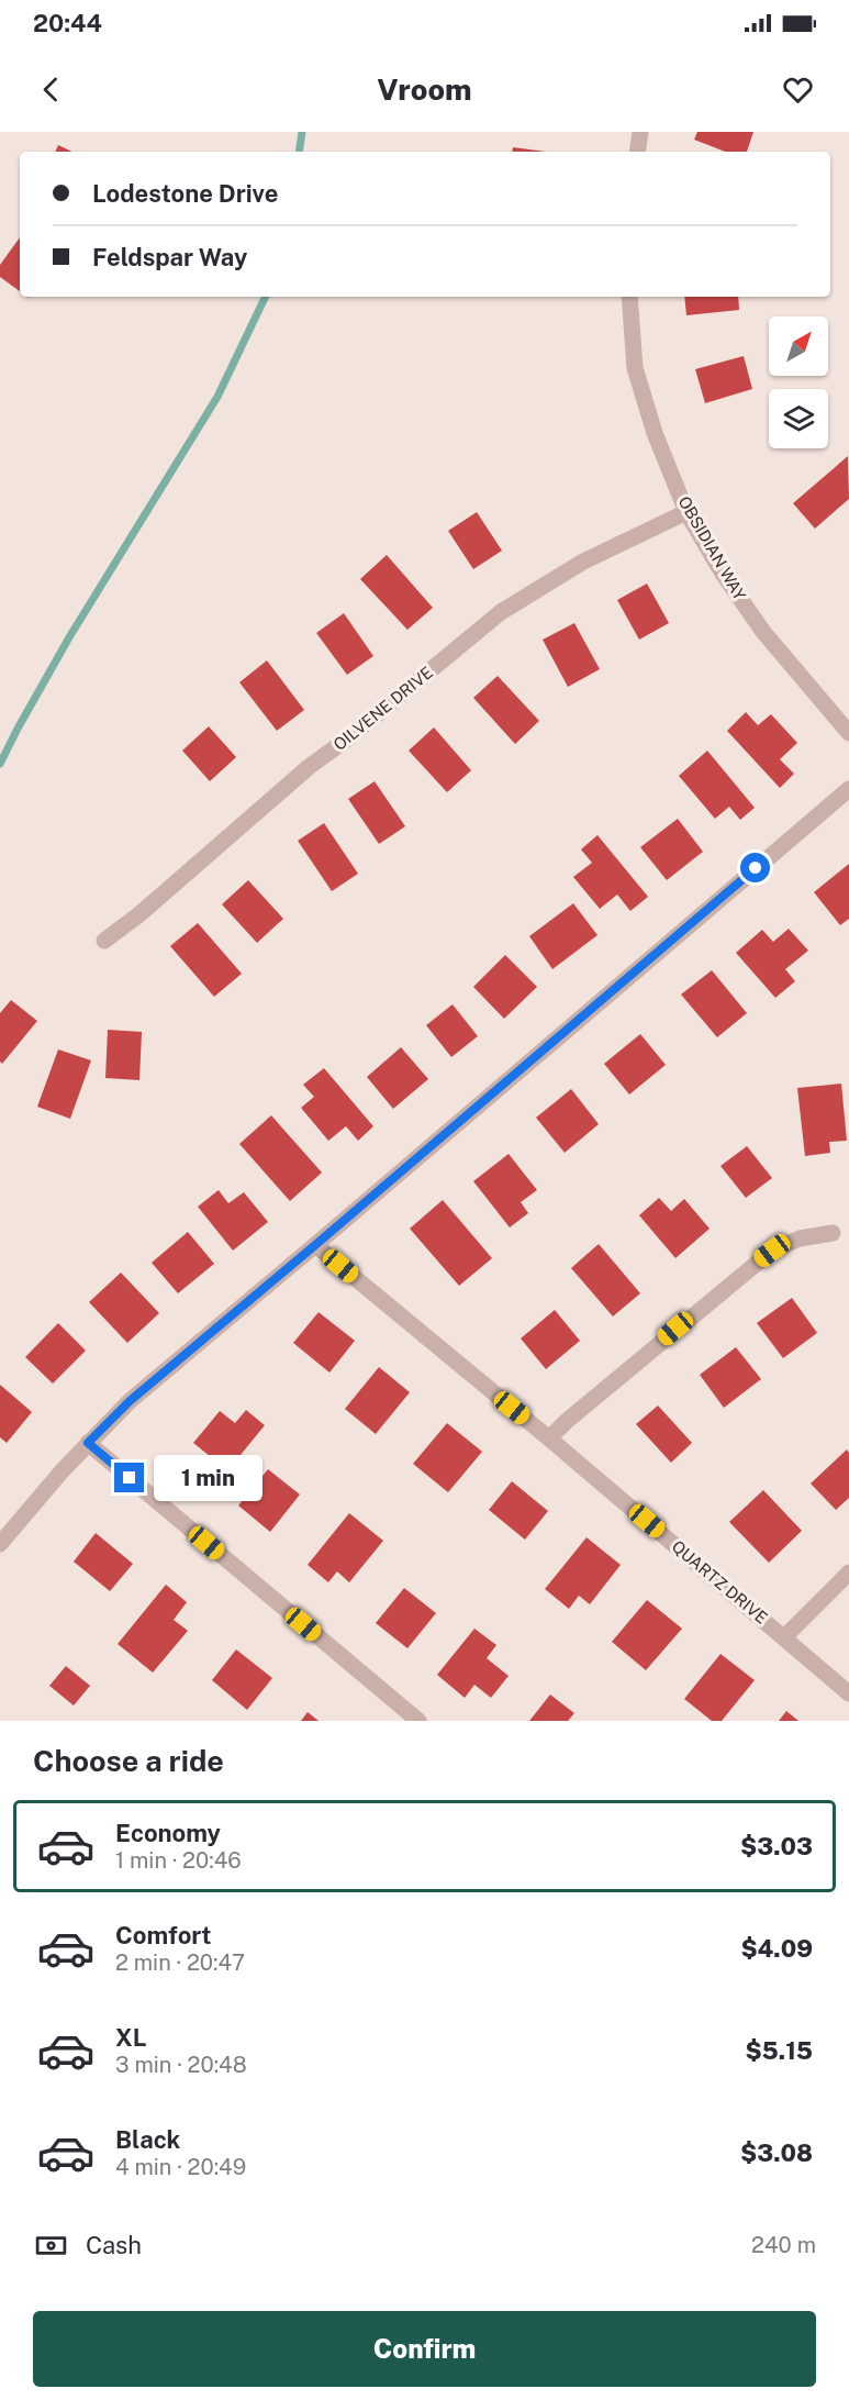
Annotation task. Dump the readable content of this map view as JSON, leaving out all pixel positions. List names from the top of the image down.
{
  "streets": {
    "street": ["OBSIDIAN WAY", "OILVENE DRIVE", "QUARTZ DRIVE"]
  },
  "crossings": [
    ["OBSIDIAN WAY", "OILVENE DRIVE"]
  ],
  "north": "top right",
  "page": {
    "status": "20:44",
    "header": "Vroom",
    "banner": ["Lodestone Drive", "Feldspar Way"],
    "bubble": "1 min",
    "heading": "Choose a ride",
    "list": [
      {
        "name": "Economy",
        "note": "1 min · 20:46",
        "value": "$3.03"
      },
      {
        "name": "Comfort",
        "note": "2 min · 20:47",
        "value": "$4.09"
      },
      {
        "name": "XL",
        "note": "3 min · 20:48",
        "value": "$5.15"
      },
      {
        "name": "Black",
        "note": "4 min · 20:49",
        "value": "$3.08"
      }
    ],
    "pay": ["Cash", "240 m"],
    "buttons": "Confirm"
  }
}
